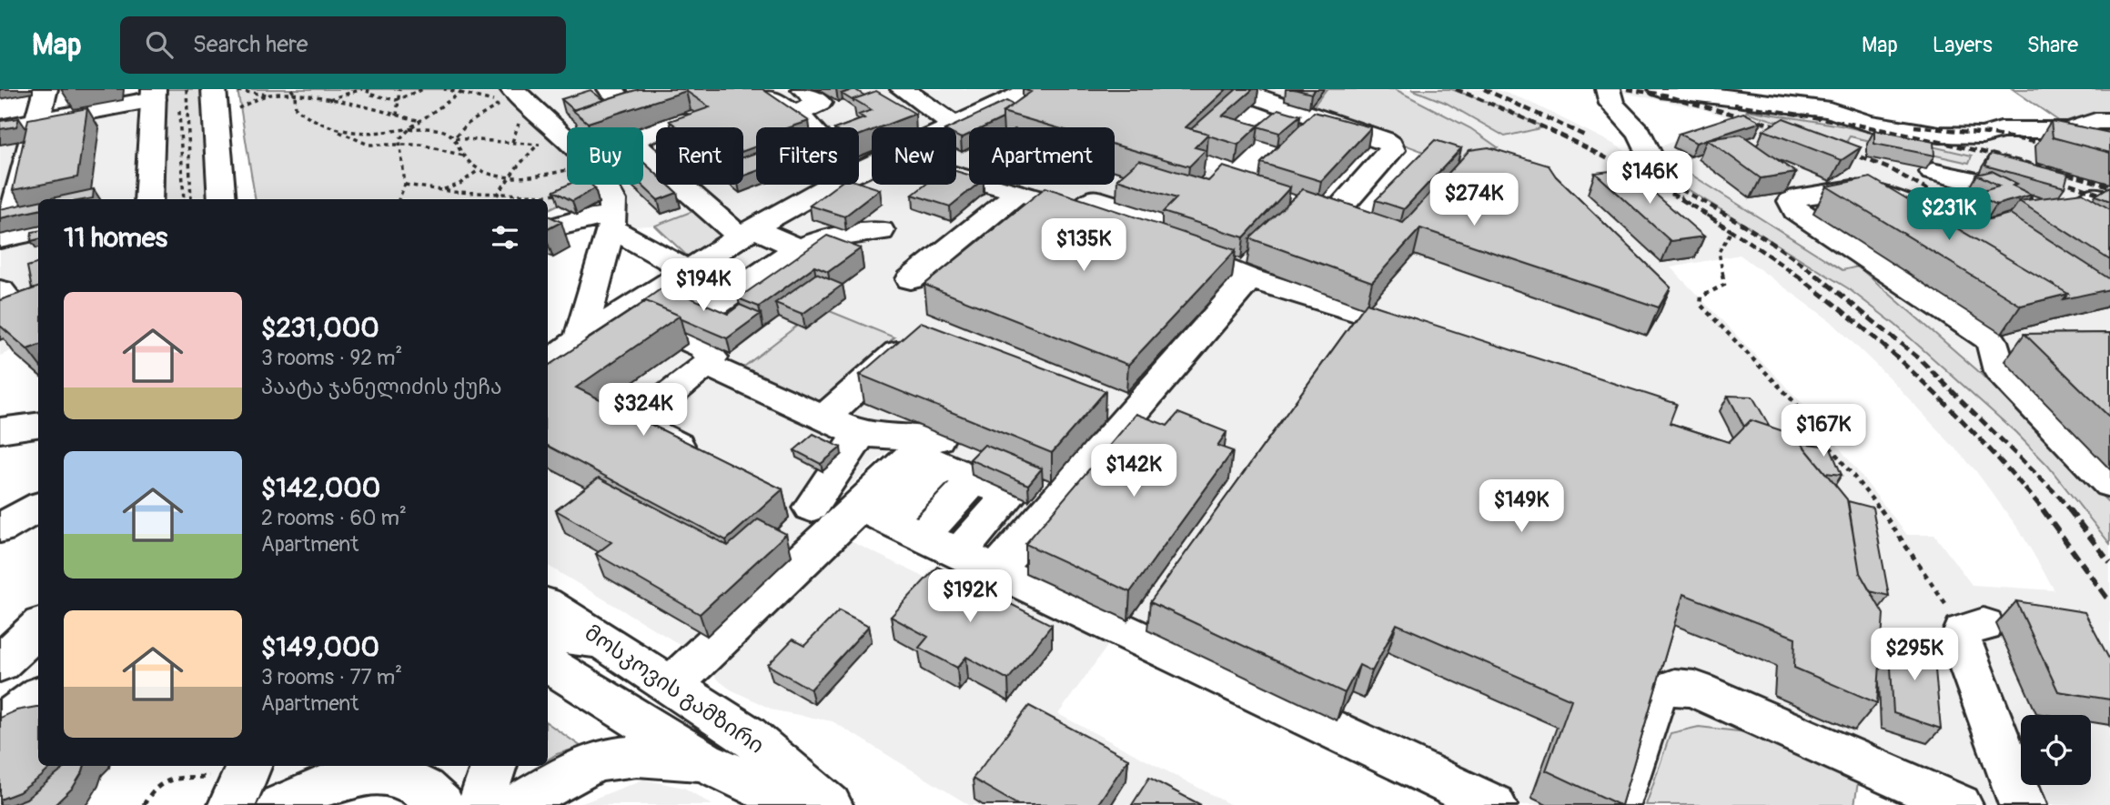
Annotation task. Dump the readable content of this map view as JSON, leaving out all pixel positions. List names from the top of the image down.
{
  "streets": {
    "street": ["მოსკოვის გამზირი"]
  },
  "page": {
    "header": "Map",
    "search": "Search here",
    "nav": ["Map", "Layers", "Share"],
    "chip": [
      "Buy",
      "Rent",
      "Filters",
      "New",
      "Apartment"
    ],
    "price": [
      "$146K",
      "$274K",
      "$231K",
      "$135K",
      "$194K",
      "$324K",
      "$167K",
      "$142K",
      "$149K",
      "$192K",
      "$295K"
    ],
    "heading": "11 homes",
    "list": [
      {
        "name": "$231,000",
        "note": "3 rooms · 92 m² · პაატა ჯანელიძის ქუჩა"
      },
      {
        "name": "$142,000",
        "note": "2 rooms · 60 m² · Apartment"
      },
      {
        "name": "$149,000",
        "note": "3 rooms · 77 m² · Apartment"
      }
    ]
  }
}
